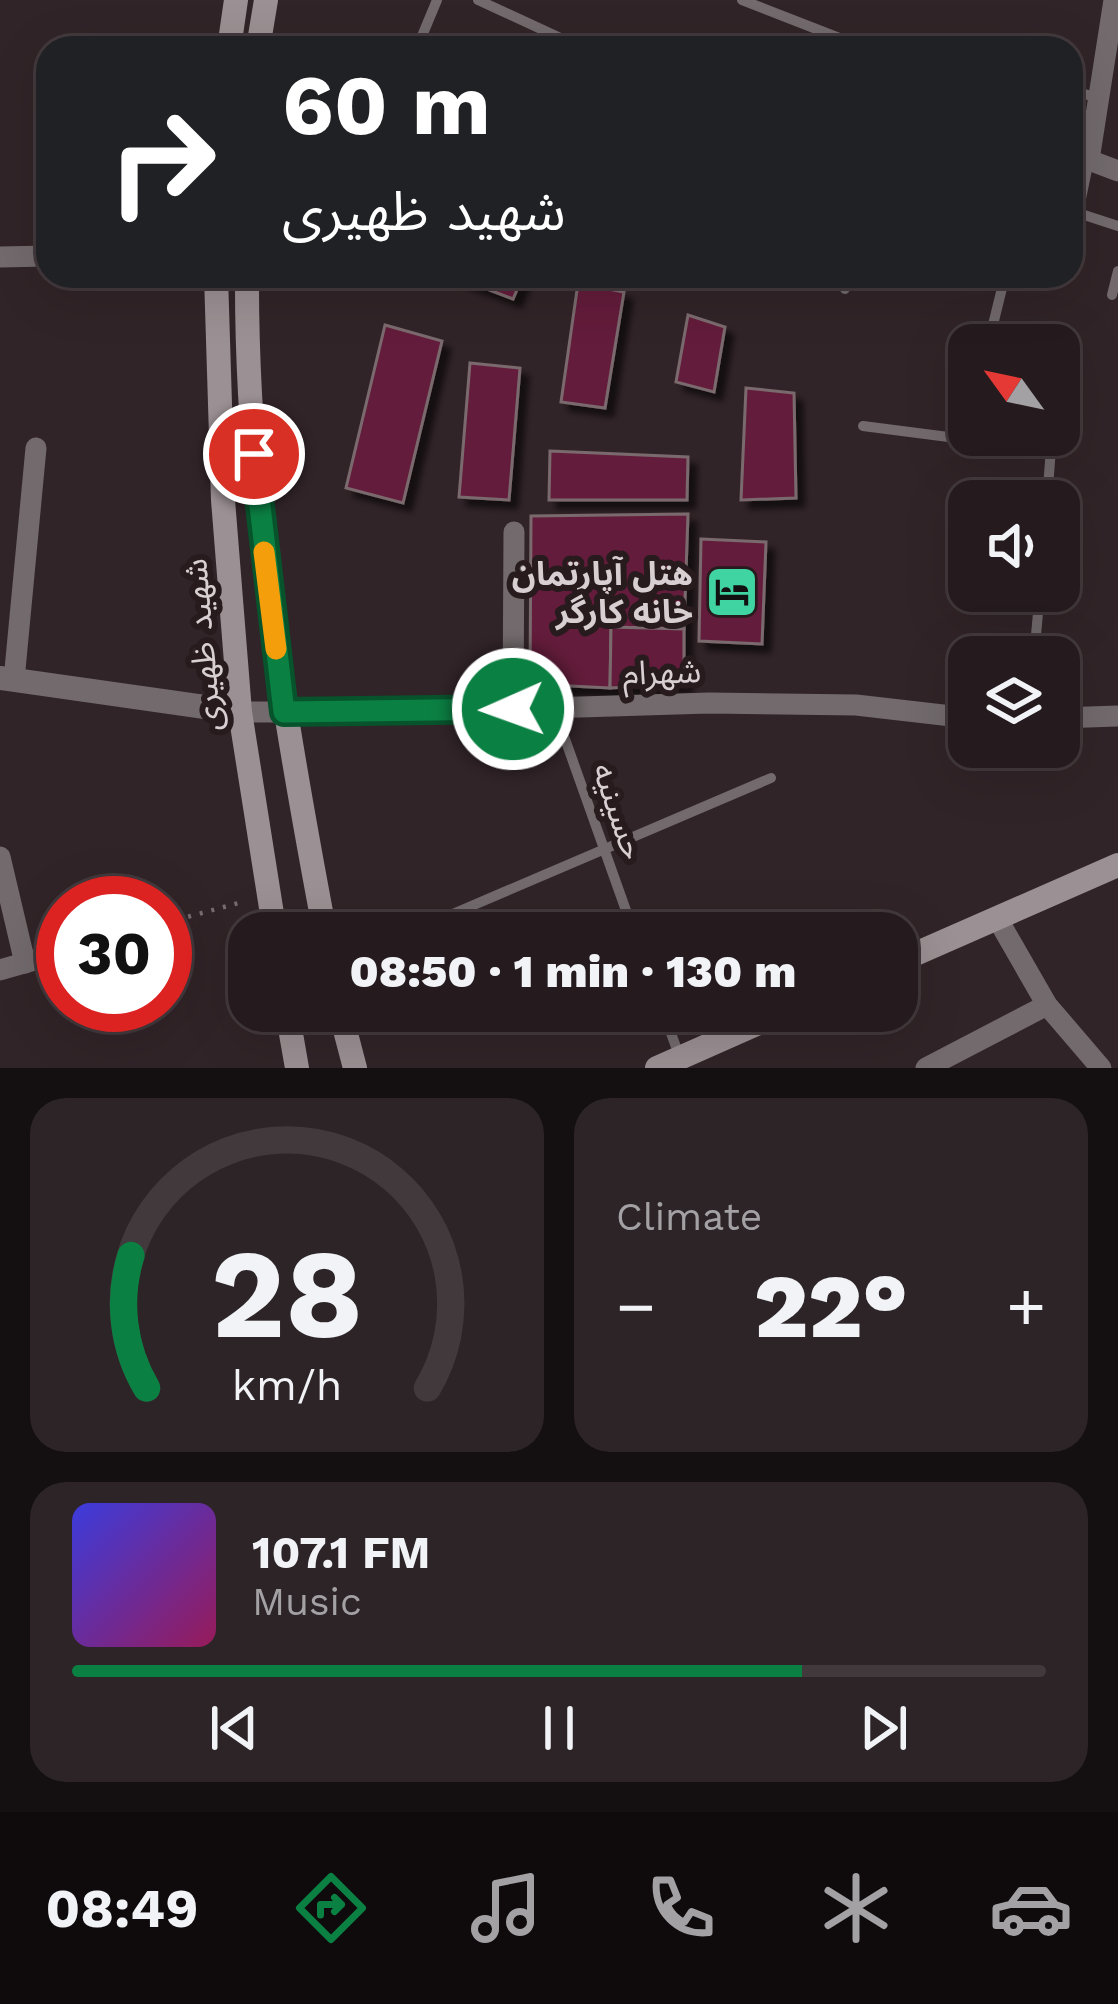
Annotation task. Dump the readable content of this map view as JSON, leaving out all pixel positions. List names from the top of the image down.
{
  "streets": {
    "main road": ["شهید ظهیری"],
    "street": ["شهرام"],
    "lane": ["حسینیه"]
  },
  "crossings": [
    ["شهید ظهیری", "شهرام"],
    ["شهرام", "حسینیه"]
  ],
  "places": {
    "hotel": ["هتل آپارتمان خانه کارگر"]
  },
  "north": "top left",
  "page": {
    "turn": ["60 m", "شهید ظهیری"],
    "limit": "30",
    "trip": "08:50 · 1 min · 130 m",
    "tile": "Climate",
    "heat": ["−", "22°", "+"],
    "song": ["107.1 FM", "Music"],
    "tabs": "08:49",
    "gauge": ["28", "km/h"]
  }
}
